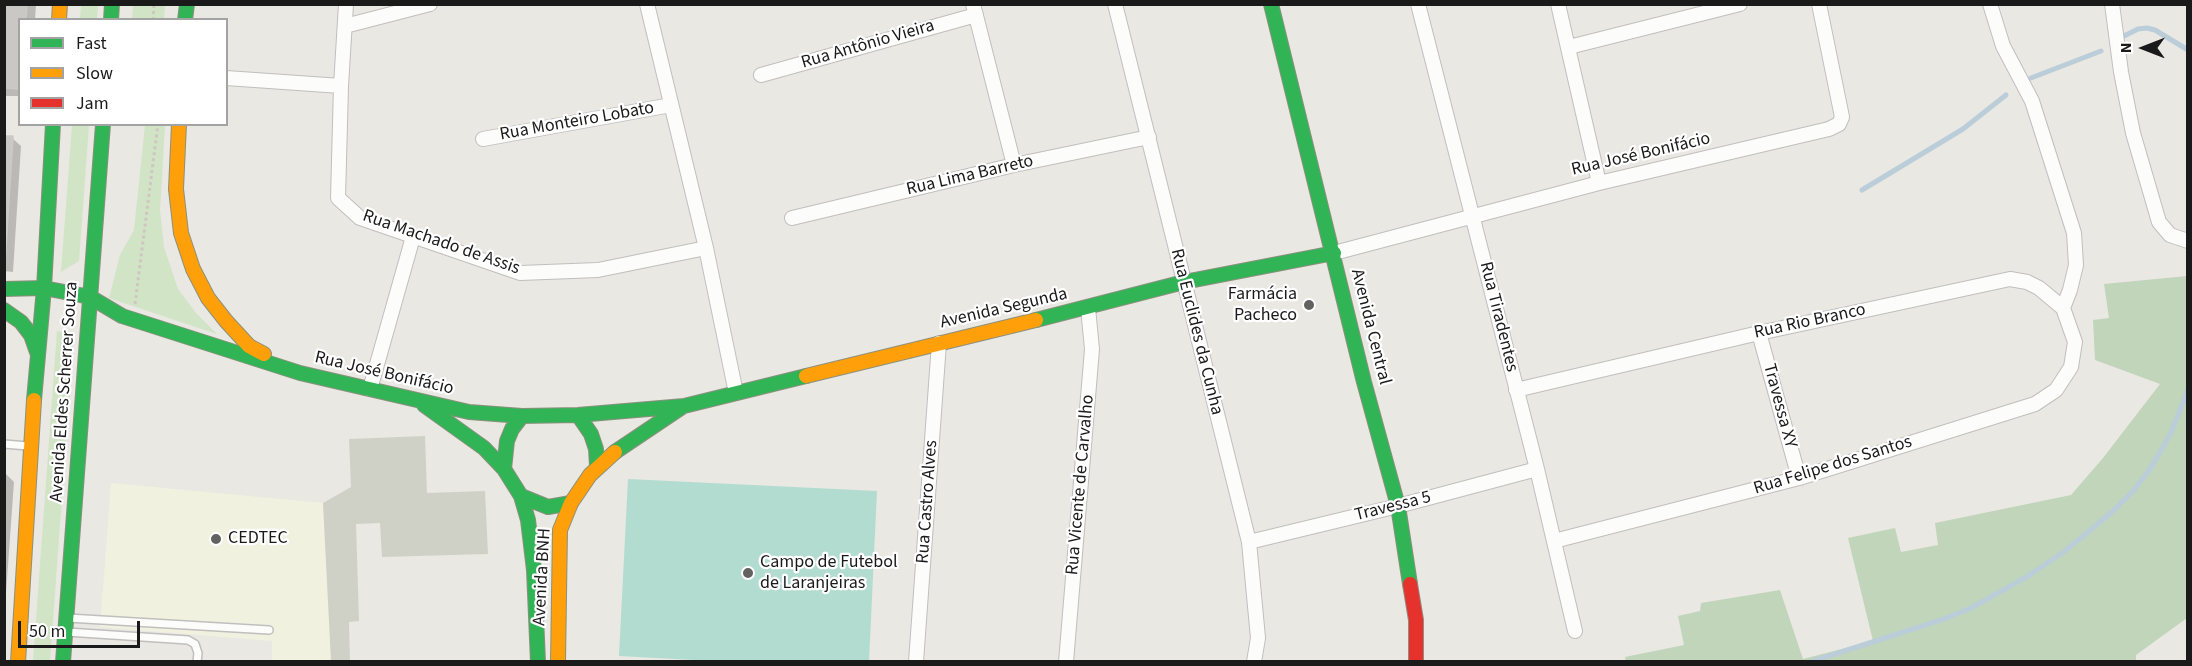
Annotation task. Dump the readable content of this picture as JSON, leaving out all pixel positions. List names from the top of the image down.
{
  "streets": {
    "street": [
      "Rua Antônio Vieira",
      "Rua Monteiro Lobato",
      "Rua José Bonifácio",
      "Rua Lima Barreto",
      "Rua Machado de Assis",
      "Avenida Segunda",
      "Rua Tiradentes",
      "Rua Rio Branco",
      "Avenida Central",
      "Rua Euclides da Cunha",
      "Avenida Eldes Scherrer Souza",
      "Travessa XY",
      "Rua Felipe dos Santos",
      "Rua Vicente de Carvalho",
      "Rua Castro Alves",
      "Travessa 5",
      "Avenida BNH"
    ]
  },
  "crossings": [
    ["Rua José Bonifácio", "Avenida Segunda"],
    ["Rua José Bonifácio", "Rua Tiradentes"],
    ["Rua José Bonifácio", "Avenida Central"],
    ["Rua José Bonifácio", "Avenida Eldes Scherrer Souza"],
    ["Rua José Bonifácio", "Avenida BNH"],
    ["Rua Lima Barreto", "Rua Euclides da Cunha"],
    ["Avenida Segunda", "Avenida Central"],
    ["Avenida Segunda", "Rua Euclides da Cunha"],
    ["Avenida Segunda", "Rua Vicente de Carvalho"],
    ["Avenida Segunda", "Rua Castro Alves"],
    ["Avenida Segunda", "Avenida BNH"],
    ["Rua Tiradentes", "Rua Rio Branco"],
    ["Rua Tiradentes", "Rua Felipe dos Santos"],
    ["Rua Tiradentes", "Travessa 5"],
    ["Rua Rio Branco", "Travessa XY"],
    ["Rua Rio Branco", "Rua Felipe dos Santos"],
    ["Avenida Central", "Travessa 5"],
    ["Rua Euclides da Cunha", "Travessa 5"],
    ["Travessa XY", "Rua Felipe dos Santos"]
  ],
  "places": ["Farmácia Pacheco", "CEDTEC", "Campo de Futebol de Laranjeiras"],
  "legend": ["Fast", "Slow", "Jam"],
  "scale_bar": "50 m",
  "north": "left"
}
